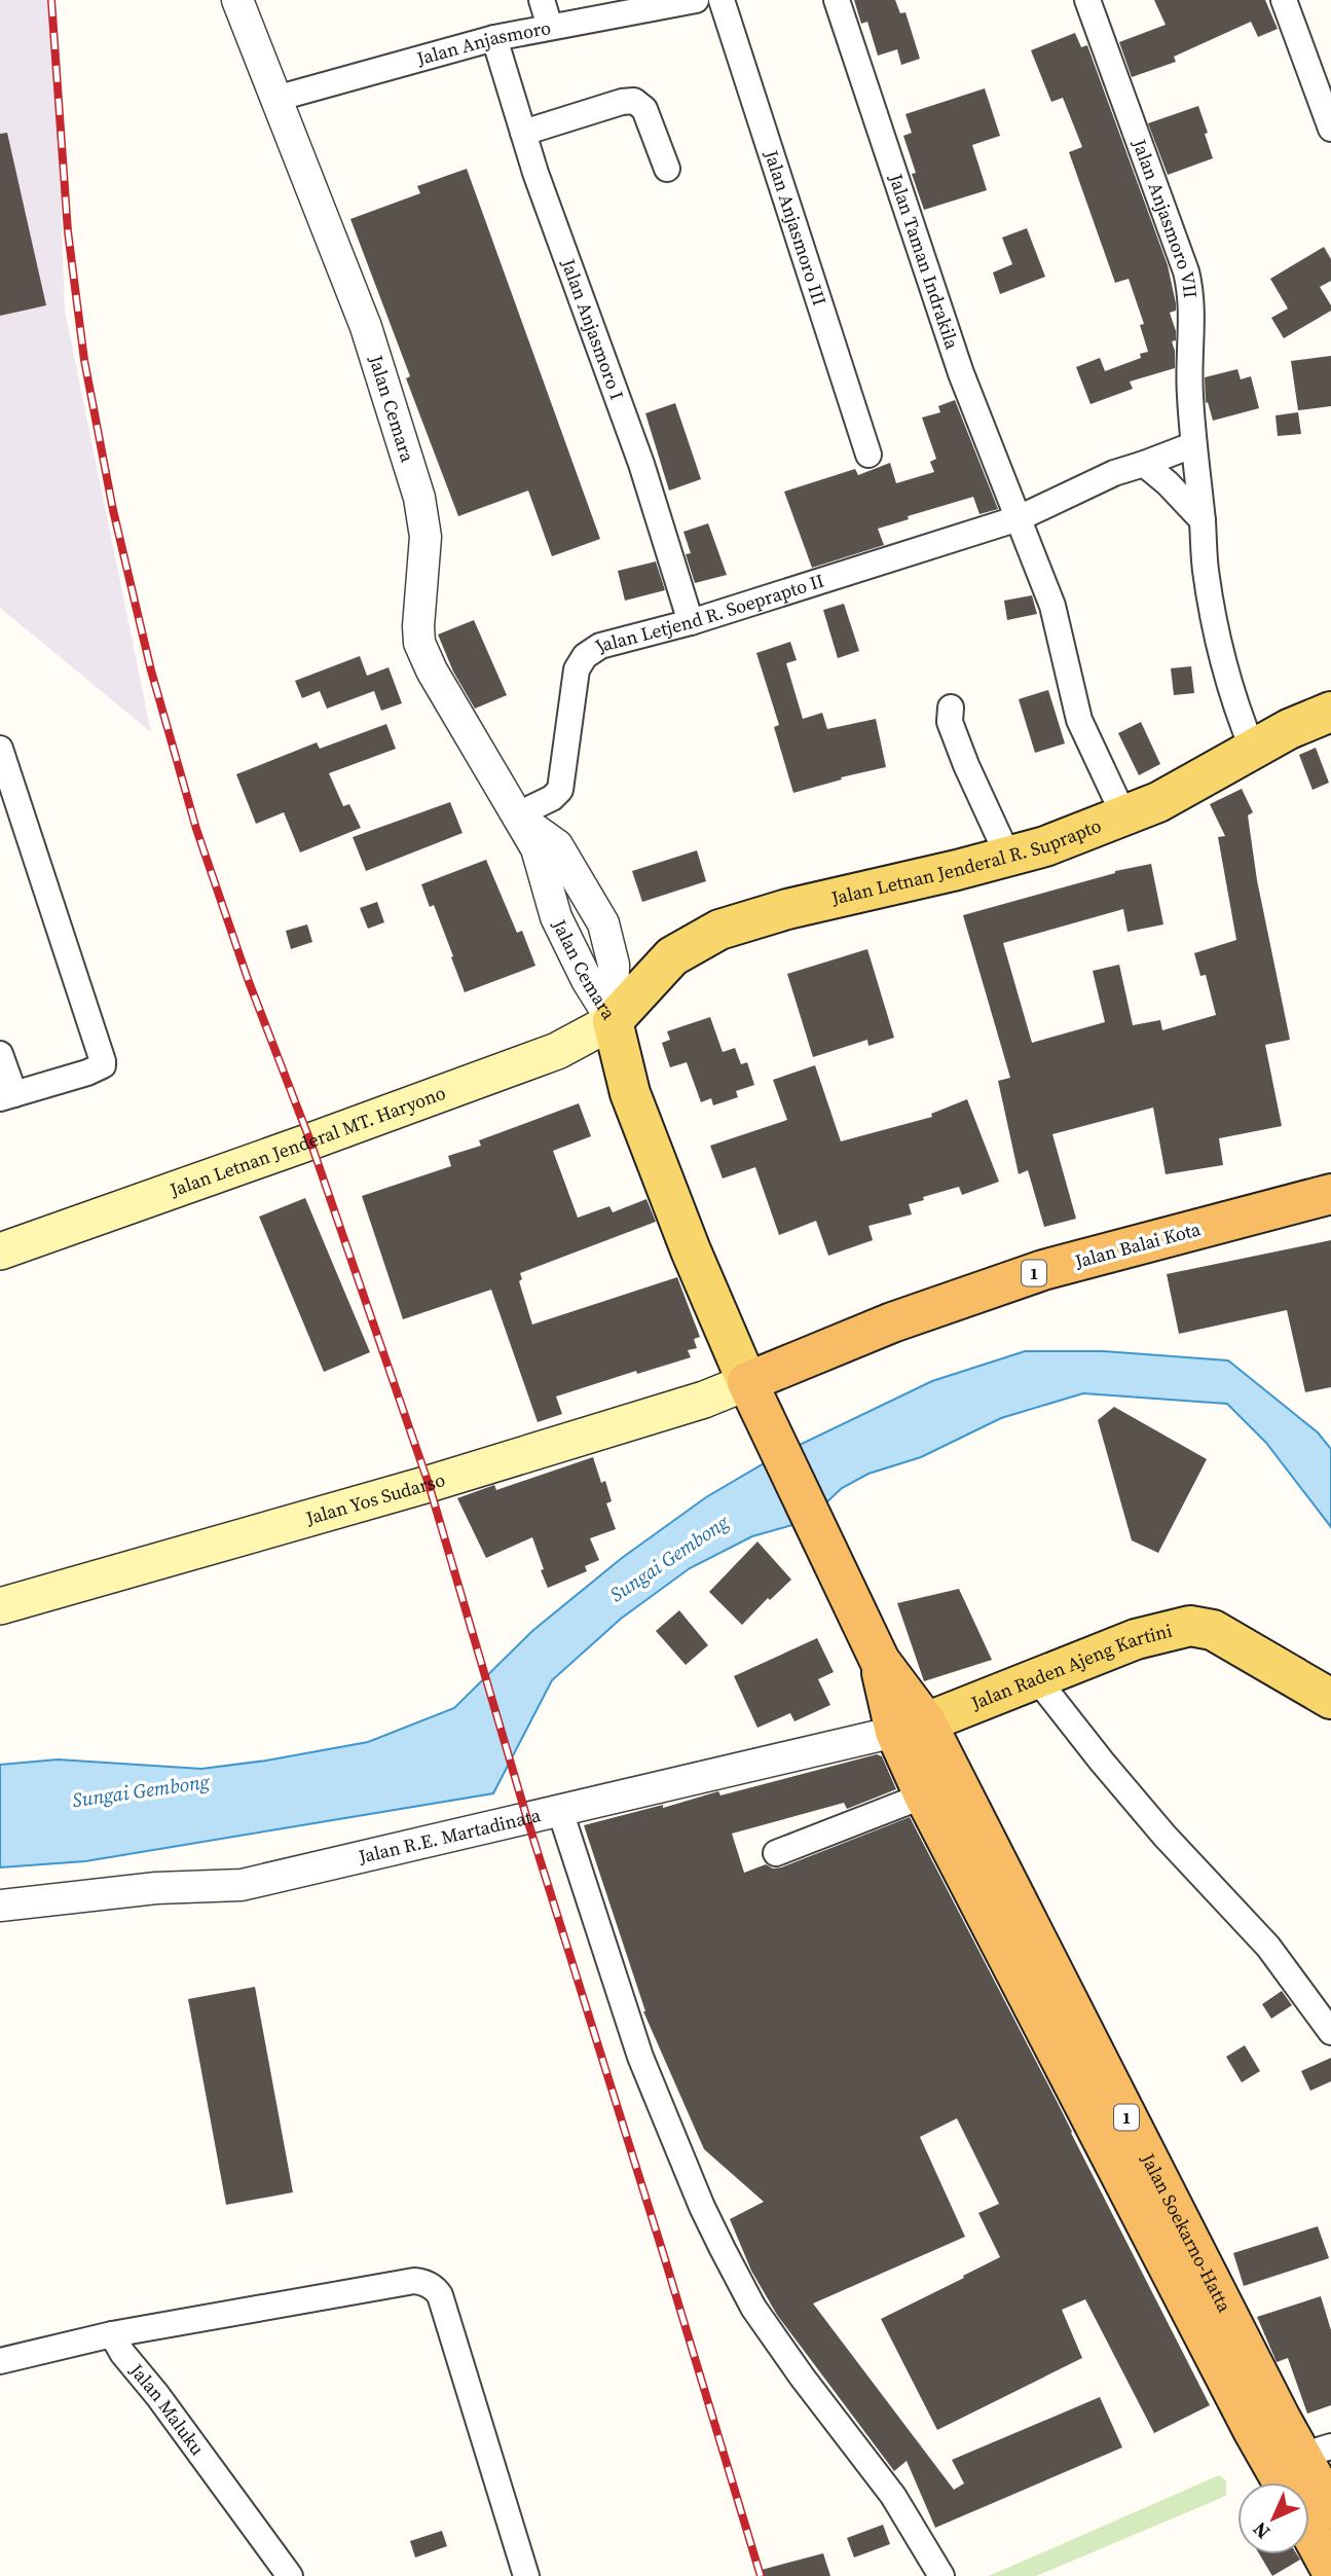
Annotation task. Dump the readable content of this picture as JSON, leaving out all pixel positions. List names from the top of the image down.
{
  "streets": {
    "highway": ["Jalan Balai Kota", "1", "Jalan Soekarno-Hatta"],
    "main road": [
      "Jalan Letnan Jenderal R. Suprapto",
      "Jalan Letnan Jenderal MT. Haryono",
      "Jalan Yos Sudarso",
      "Jalan Raden Ajeng Kartini"
    ],
    "street": [
      "Jalan Anjasmoro",
      "Jalan Anjasmoro VII",
      "Jalan Anjasmoro III",
      "Jalan Taman Indrakila",
      "Jalan Anjasmoro I",
      "Jalan Cemara",
      "Jalan Letjend R. Soeprapto II",
      "Jalan R.E. Martadinata",
      "Jalan Maluku"
    ]
  },
  "crossings": [
    ["Jalan Anjasmoro", "Jalan Anjasmoro I"],
    ["Jalan Anjasmoro", "Jalan Cemara"],
    ["Jalan Taman Indrakila", "Jalan Letjend R. Soeprapto II"],
    ["Jalan Taman Indrakila", "Jalan Letnan Jenderal R. Suprapto"],
    ["Jalan Anjasmoro I", "Jalan Letjend R. Soeprapto II"],
    ["Jalan Cemara", "Jalan Letjend R. Soeprapto II"],
    ["Jalan Cemara", "Jalan Letnan Jenderal R. Suprapto"],
    ["Jalan Cemara", "Jalan Letnan Jenderal MT. Haryono"],
    ["Jalan Cemara", "1"],
    ["Jalan Letnan Jenderal R. Suprapto", "Jalan Letnan Jenderal MT. Haryono"],
    ["Jalan Letnan Jenderal R. Suprapto", "1"],
    ["Jalan Letnan Jenderal MT. Haryono", "1"],
    ["Jalan Balai Kota", "1"],
    ["Jalan Balai Kota", "Jalan Yos Sudarso"],
    ["1", "Jalan Yos Sudarso"],
    ["1", "Jalan Raden Ajeng Kartini"],
    ["1", "Jalan R.E. Martadinata"],
    ["1", "Jalan Soekarno-Hatta"],
    ["Jalan Raden Ajeng Kartini", "Jalan R.E. Martadinata"],
    ["Jalan Raden Ajeng Kartini", "Jalan Soekarno-Hatta"],
    ["Jalan R.E. Martadinata", "Jalan Soekarno-Hatta"]
  ],
  "water": ["Sungai Gembong"],
  "north": "bottom left"
}
